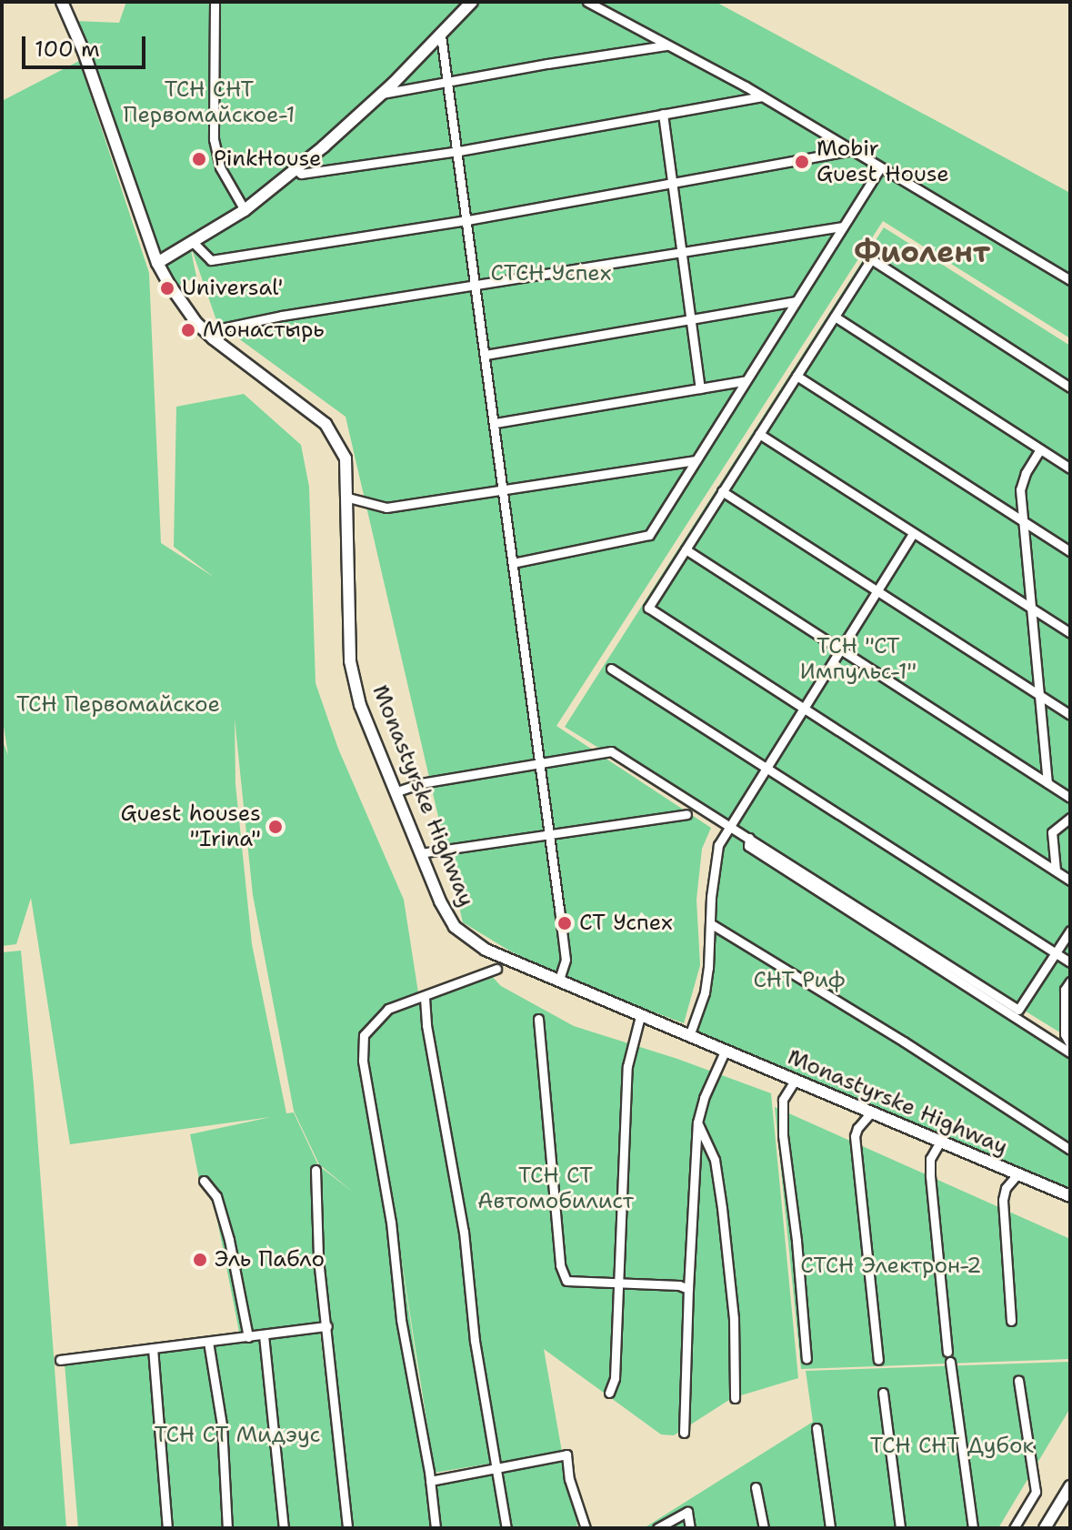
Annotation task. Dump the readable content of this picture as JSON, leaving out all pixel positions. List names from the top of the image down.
{
  "streets": {
    "main road": ["Monastyrske Highway"]
  },
  "districts": ["Фиолент"],
  "parks": [
    "ТСН СНТ Первомайское-1",
    "СТСН Успех",
    "ТСН \"СТ Импульс-1\"",
    "ТСН Первомайское",
    "СНТ Риф",
    "ТСН СТ Автомобилист",
    "СТСН Электрон-2",
    "ТСН СТ Мидэус",
    "ТСН СНТ Дубок"
  ],
  "places": [
    "PinkHouse",
    "Mobir Guest House",
    "Universal'",
    "Монастырь",
    "Guest houses \"Irina\"",
    "СТ Успех",
    "Эль Пабло"
  ],
  "scale_bar": "100 m"
}
